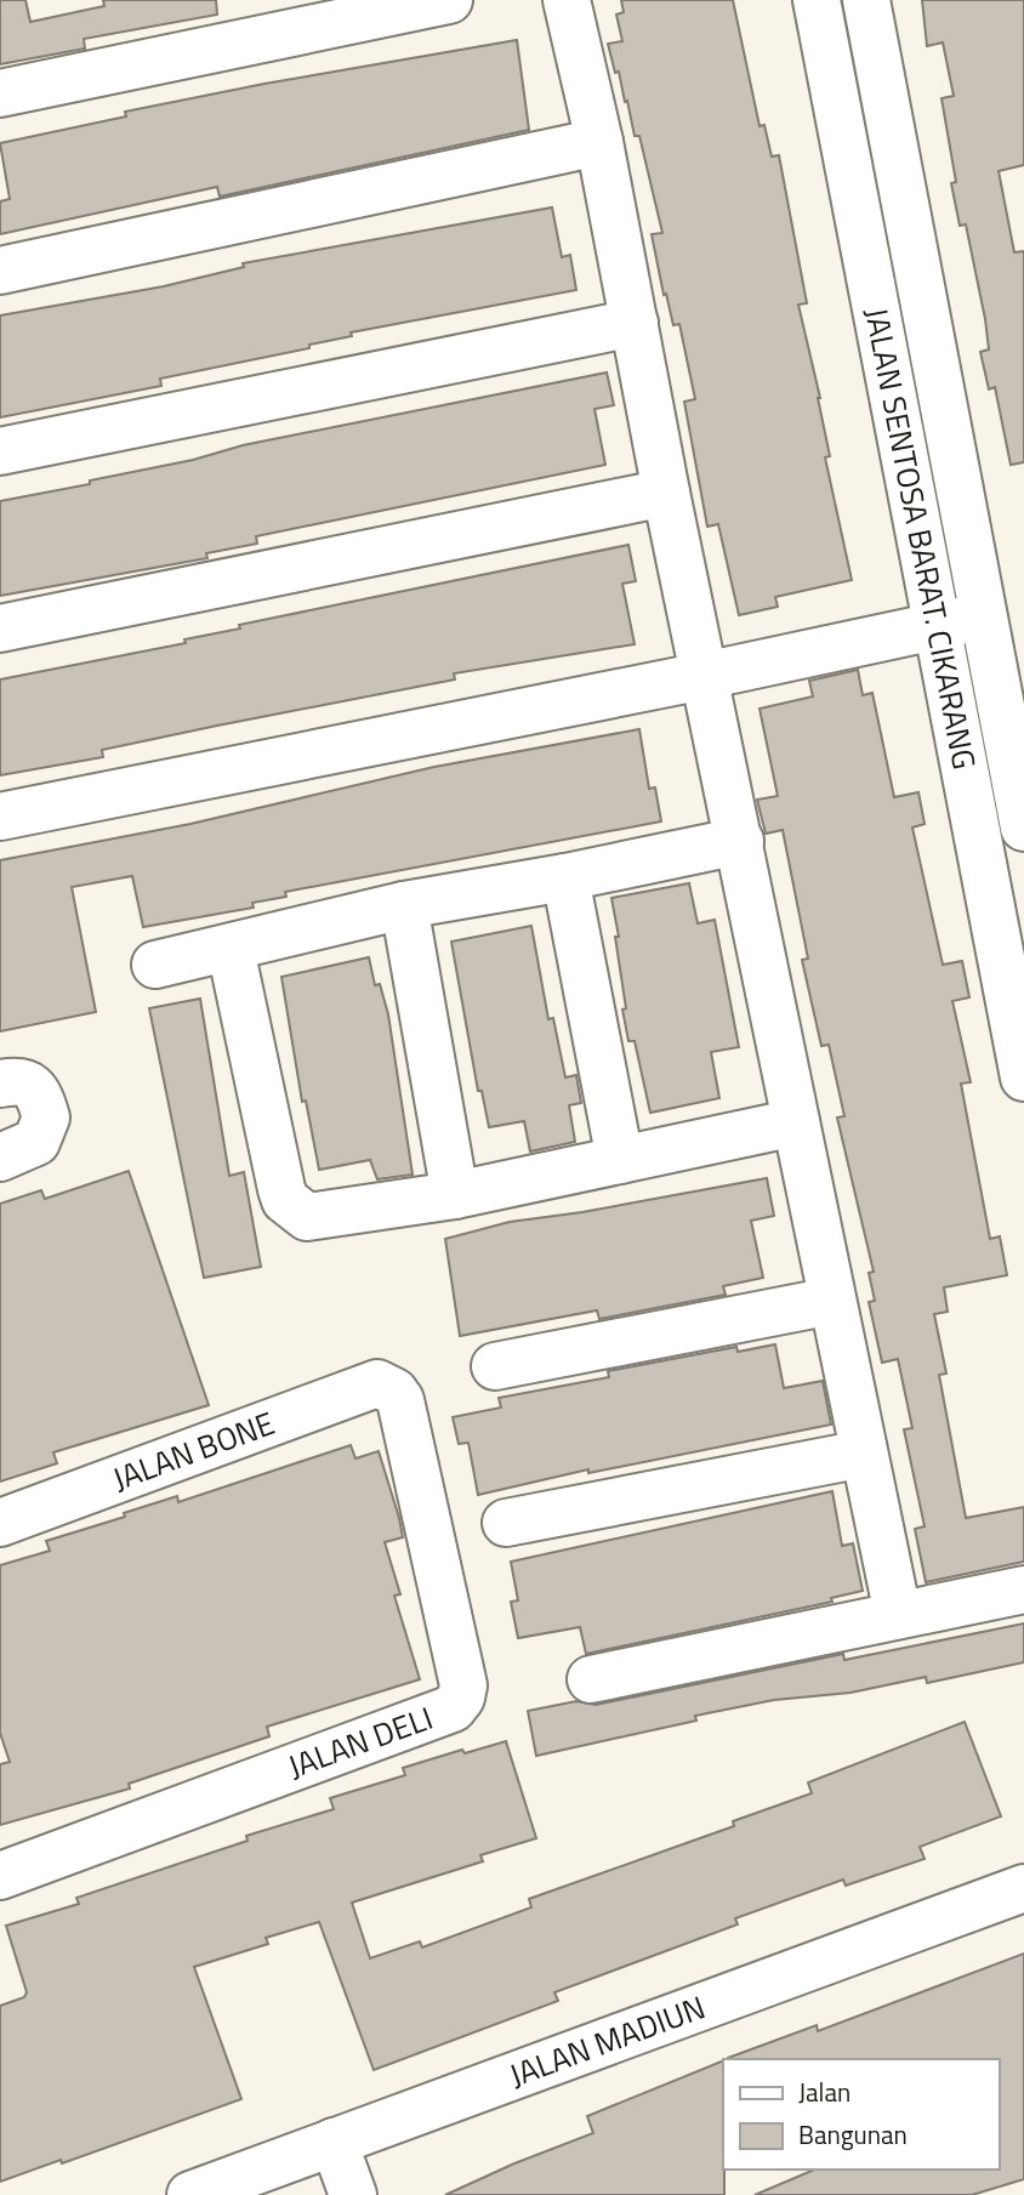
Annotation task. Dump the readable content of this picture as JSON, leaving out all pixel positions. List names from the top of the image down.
{
  "streets": {
    "street": [
      "JALAN SENTOSA BARAT. CIKARANG",
      "JALAN BONE",
      "JALAN DELI",
      "JALAN MADIUN"
    ]
  },
  "crossings": [
    ["JALAN BONE", "JALAN DELI"]
  ],
  "legend": ["Jalan", "Bangunan"]
}
